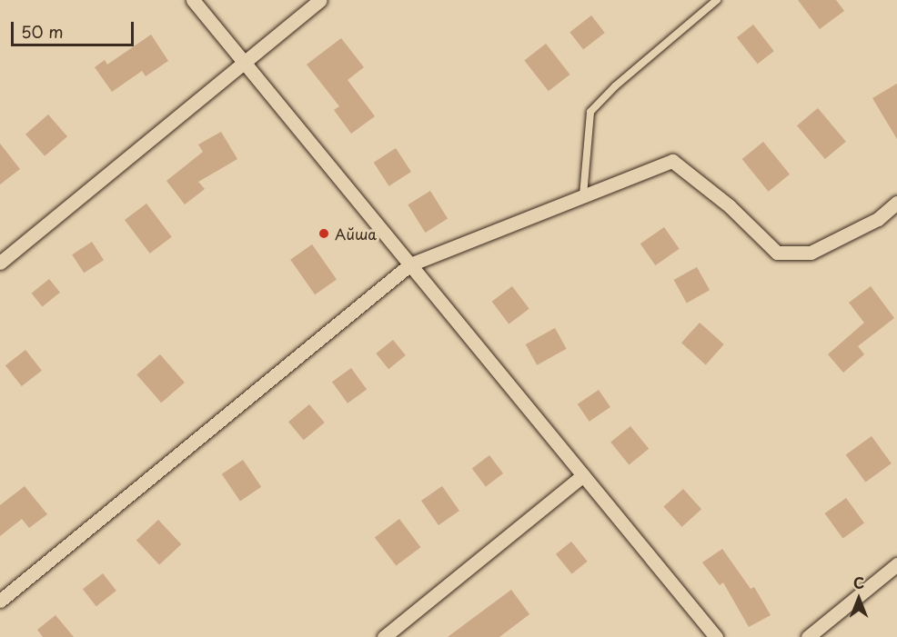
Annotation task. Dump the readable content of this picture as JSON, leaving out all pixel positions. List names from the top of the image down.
{
  "places": ["Айша"],
  "scale_bar": "50 m",
  "north": "top"
}
